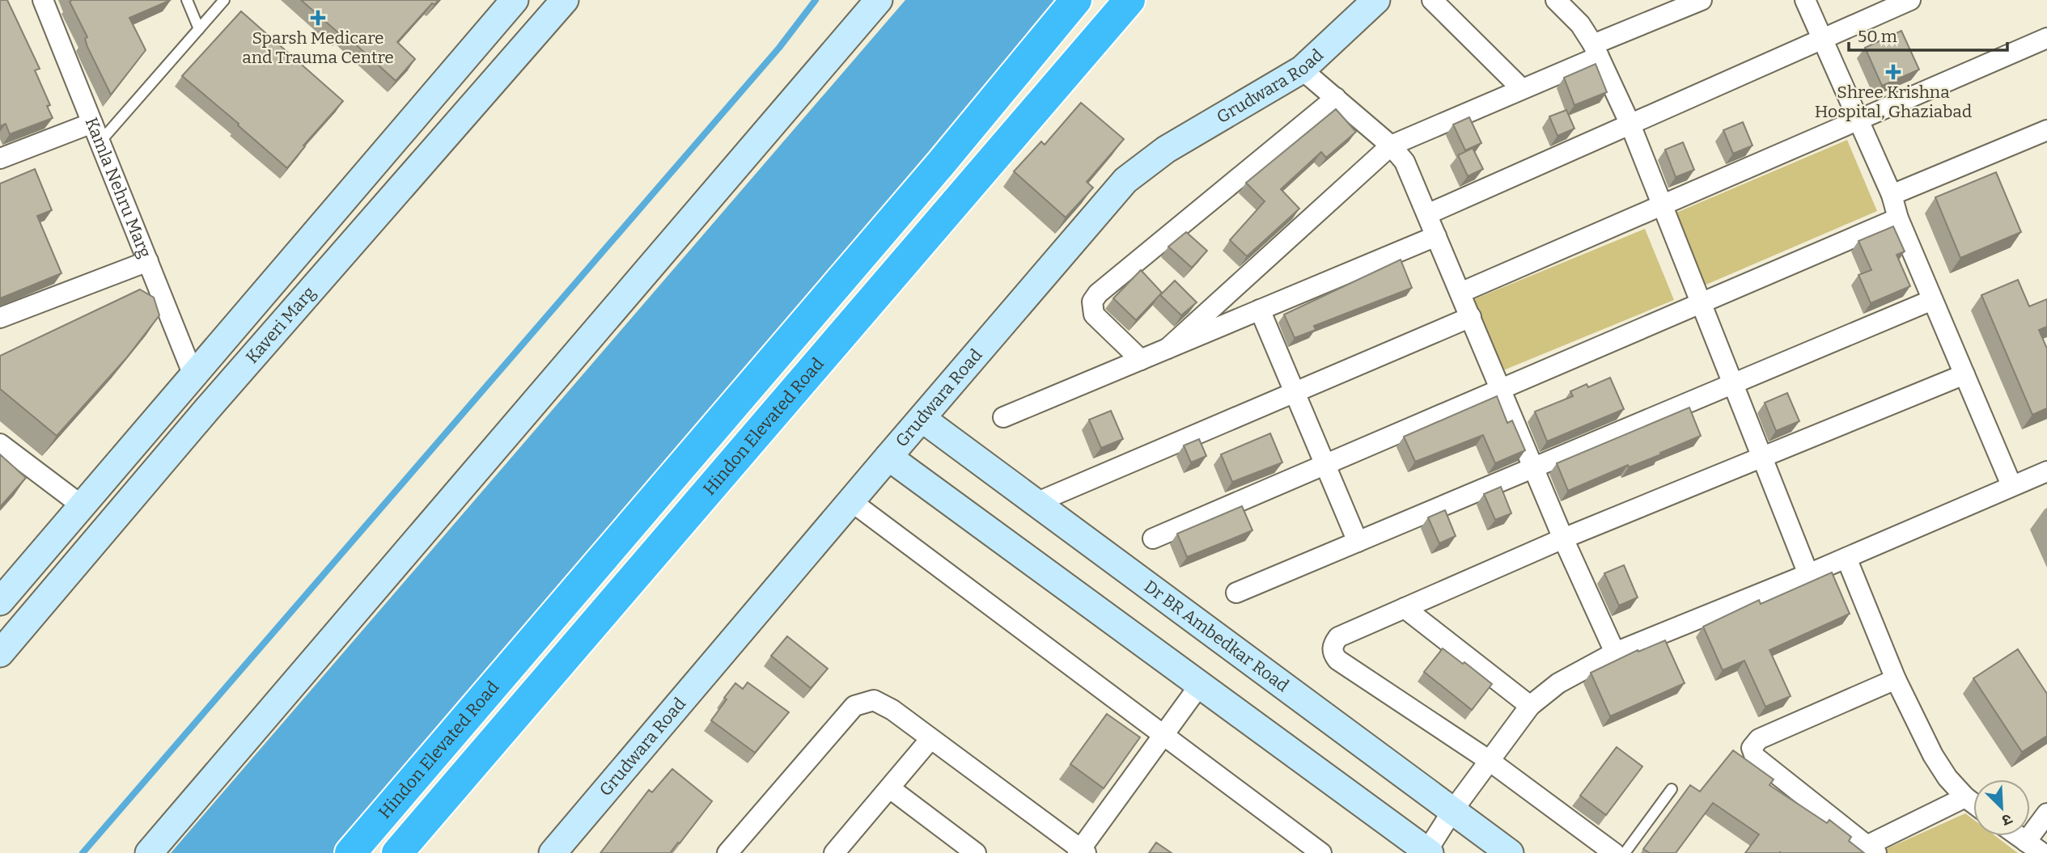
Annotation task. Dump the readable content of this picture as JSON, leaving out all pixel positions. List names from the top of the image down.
{
  "streets": {
    "highway": ["Hindon Elevated Road"],
    "street": [
      "Grudwara Road",
      "Kamla Nehru Marg",
      "Kaveri Marg",
      "Dr BR Ambedkar Road"
    ]
  },
  "crossings": [
    ["Grudwara Road", "Dr BR Ambedkar Road"],
    ["Kamla Nehru Marg", "Kaveri Marg"]
  ],
  "places": {
    "health": ["Sparsh Medicare and Trauma Centre", "Shree Krishna Hospital, Ghaziabad"]
  },
  "scale_bar": "50 m",
  "north": "bottom right"
}
